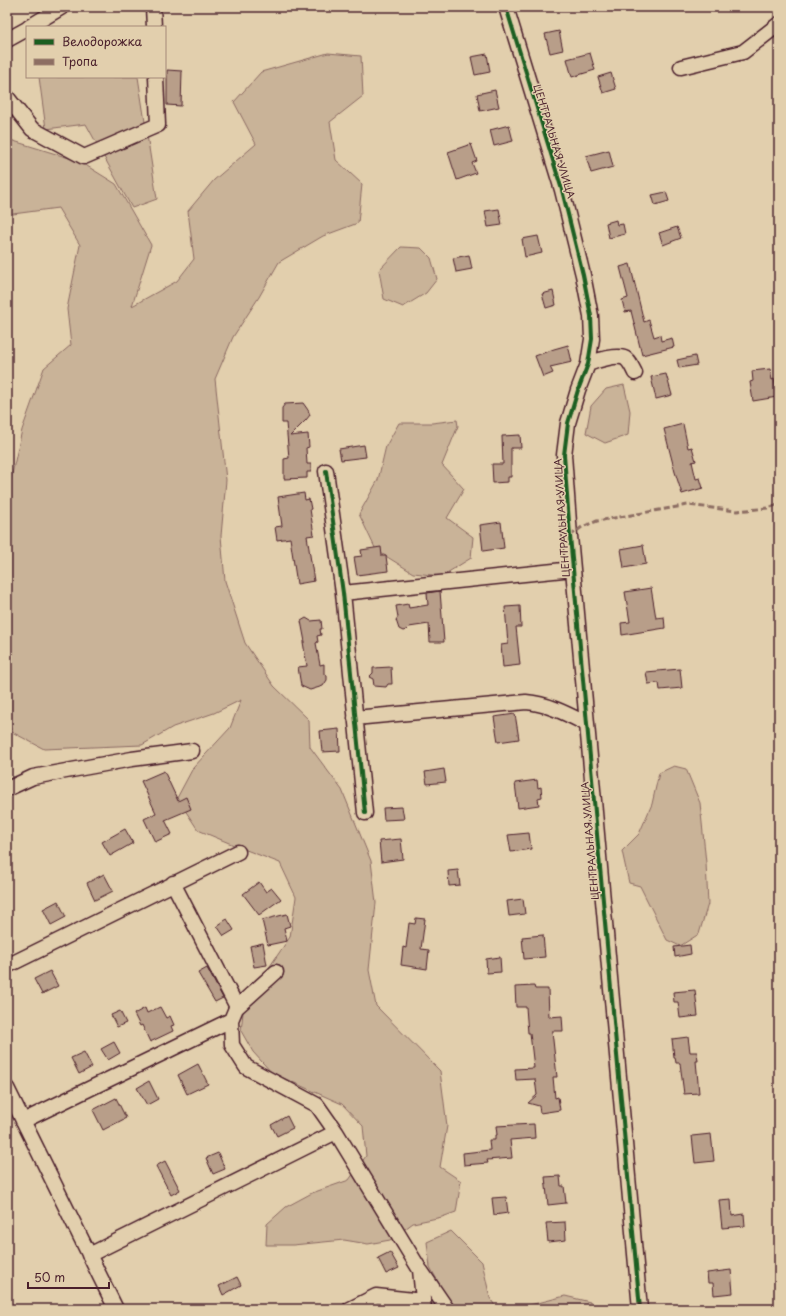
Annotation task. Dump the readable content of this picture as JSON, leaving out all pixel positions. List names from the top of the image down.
{
  "streets": {
    "street": ["ЦЕНТРАЛЬНАЯ УЛИЦА"]
  },
  "legend": ["Велодорожка", "Тропа"],
  "scale_bar": "50 m"
}
